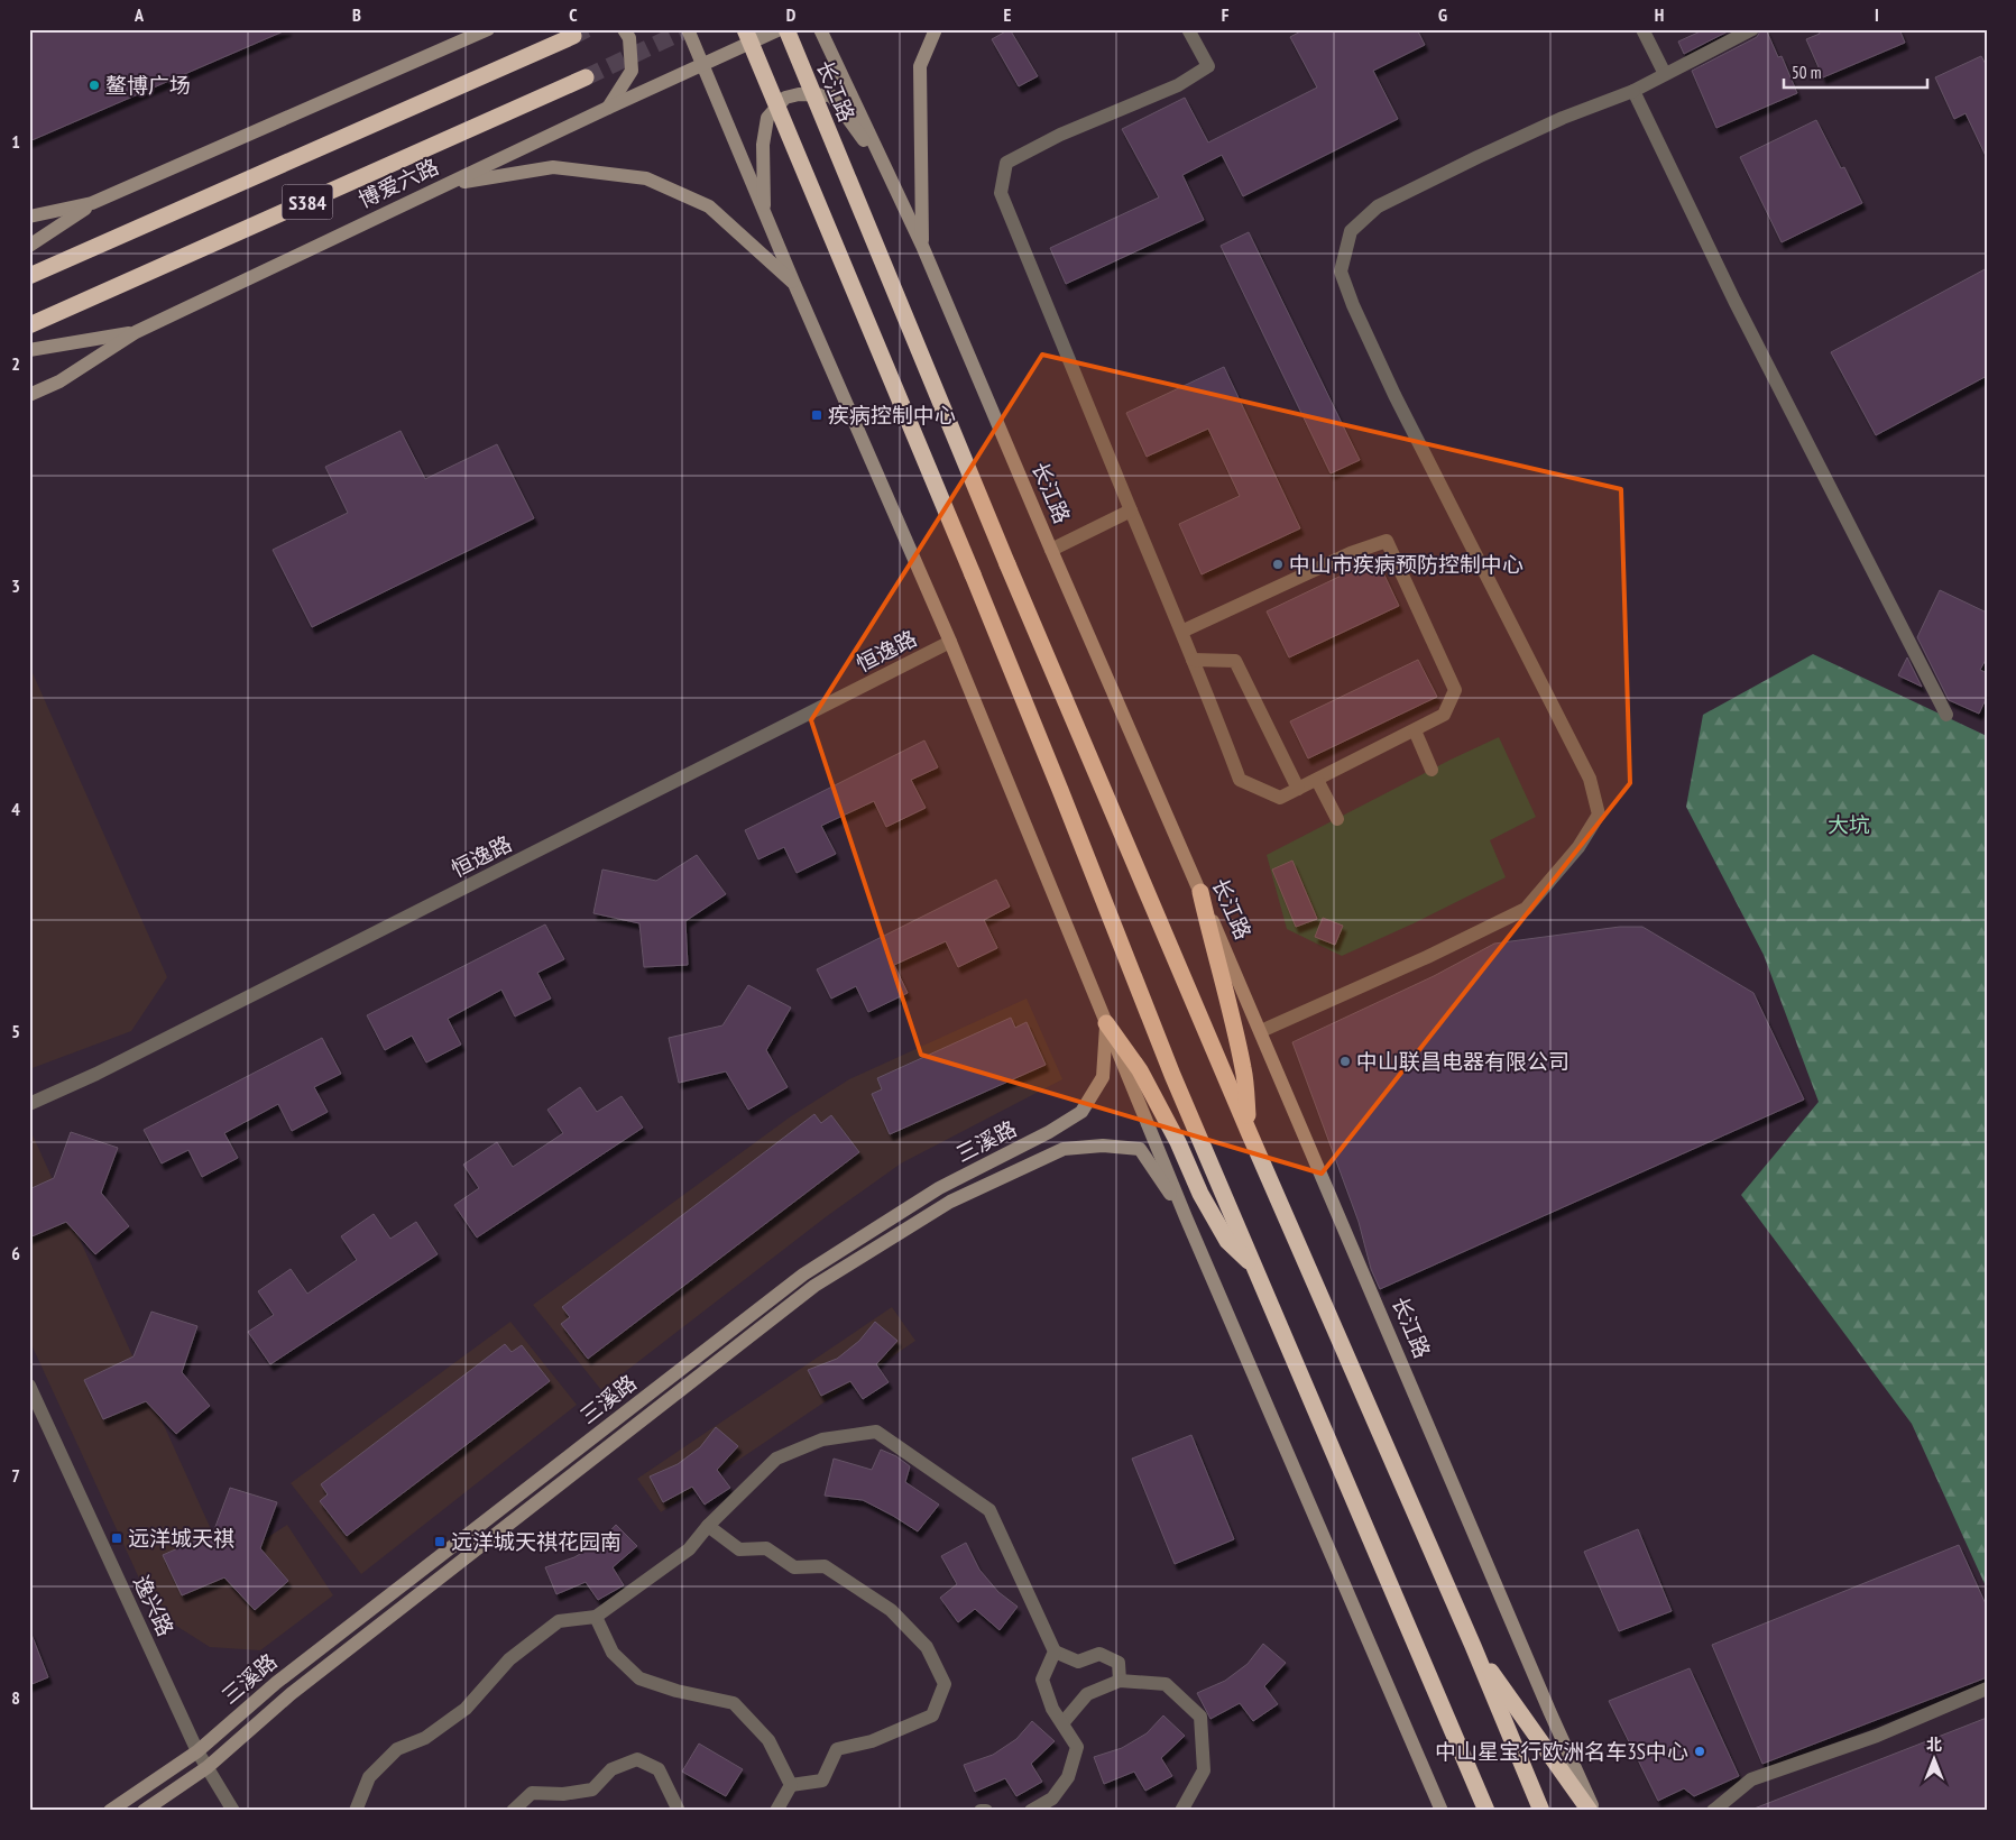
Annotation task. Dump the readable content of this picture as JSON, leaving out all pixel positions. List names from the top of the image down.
{
  "streets": {
    "highway": ["长江路", "博爱六路", "S384"],
    "main road": ["三溪路"],
    "street": ["恒逸路", "逸兴路"]
  },
  "crossings": [
    ["三溪路", "逸兴路"]
  ],
  "parks": ["大坑"],
  "places": {
    "other": [
      "鳌博广场",
      "中山市疾病预防控制中心",
      "中山联昌电器有限公司",
      "中山星宝行欧洲名车3S中心"
    ],
    "transit": ["疾病控制中心", "远洋城天祺", "远洋城天祺花园南"]
  },
  "scale_bar": "50 m",
  "north": "top",
  "grid": {
    "columns": [
      "A",
      "B",
      "C",
      "D",
      "E",
      "F",
      "G",
      "H",
      "I"
    ],
    "rows": [
      "1",
      "2",
      "3",
      "4",
      "5",
      "6",
      "7",
      "8"
    ]
  }
}
